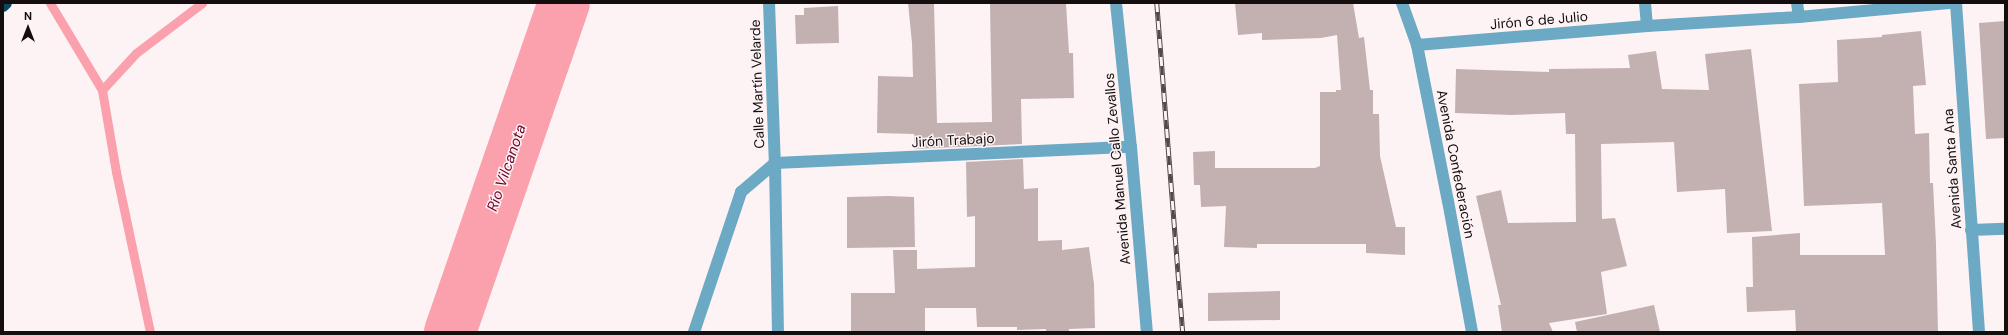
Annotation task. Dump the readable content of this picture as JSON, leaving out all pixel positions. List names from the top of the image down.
{
  "streets": {
    "street": [
      "Jirón 6 de Julio",
      "Calle Martín Velarde",
      "Jirón Trabajo",
      "Avenida Confederación",
      "Avenida Manuel Callo Zevallos",
      "Avenida Santa Ana"
    ]
  },
  "crossings": [
    ["Jirón 6 de Julio", "Avenida Confederación"],
    ["Calle Martín Velarde", "Jirón Trabajo"],
    ["Jirón Trabajo", "Avenida Manuel Callo Zevallos"]
  ],
  "water": ["Río Vilcanota"],
  "north": "top"
}
